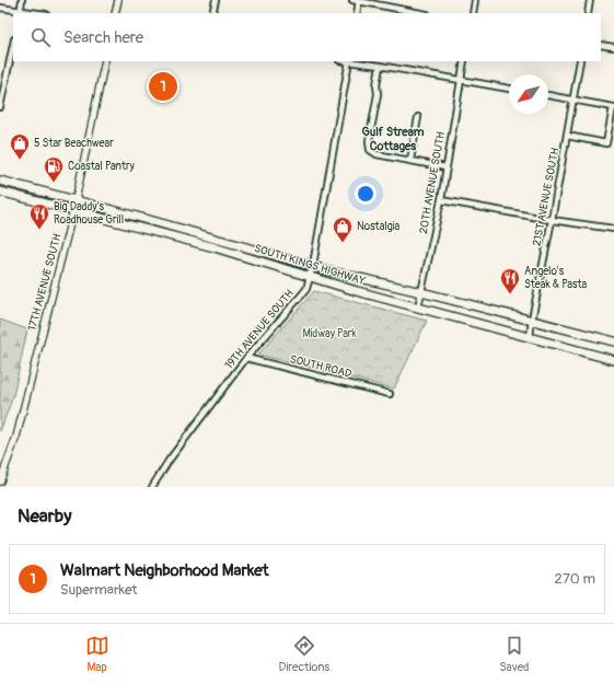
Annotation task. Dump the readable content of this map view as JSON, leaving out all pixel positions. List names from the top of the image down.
{
  "streets": {
    "main road": ["SOUTH KINGS HIGHWAY"],
    "street": [
      "20TH AVENUE SOUTH",
      "21ST AVENUE SOUTH",
      "17TH AVENUE SOUTH",
      "19TH AVENUE SOUTH",
      "SOUTH ROAD"
    ]
  },
  "crossings": [
    ["20TH AVENUE SOUTH", "SOUTH KINGS HIGHWAY"],
    ["21ST AVENUE SOUTH", "SOUTH KINGS HIGHWAY"],
    ["SOUTH KINGS HIGHWAY", "17TH AVENUE SOUTH"],
    ["SOUTH KINGS HIGHWAY", "19TH AVENUE SOUTH"],
    ["19TH AVENUE SOUTH", "SOUTH ROAD"]
  ],
  "districts": ["Gulf Stream Cottages"],
  "parks": ["Midway Park"],
  "places": {
    "shop": ["5 Star Beachwear", "Nostalgia"],
    "fuel station": ["Coastal Pantry"],
    "restaurant": ["Big Daddy's Roadhouse Grill", "Angelo's Steak & Pasta"]
  },
  "north": "bottom left",
  "page": {
    "search": "Search here",
    "pins": "1",
    "heading": "Nearby",
    "list": [
      {
        "mark": "1",
        "name": "Walmart Neighborhood Market",
        "note": "Supermarket",
        "value": "270 m"
      }
    ],
    "nav": ["Map", "Directions", "Saved"]
  }
}
